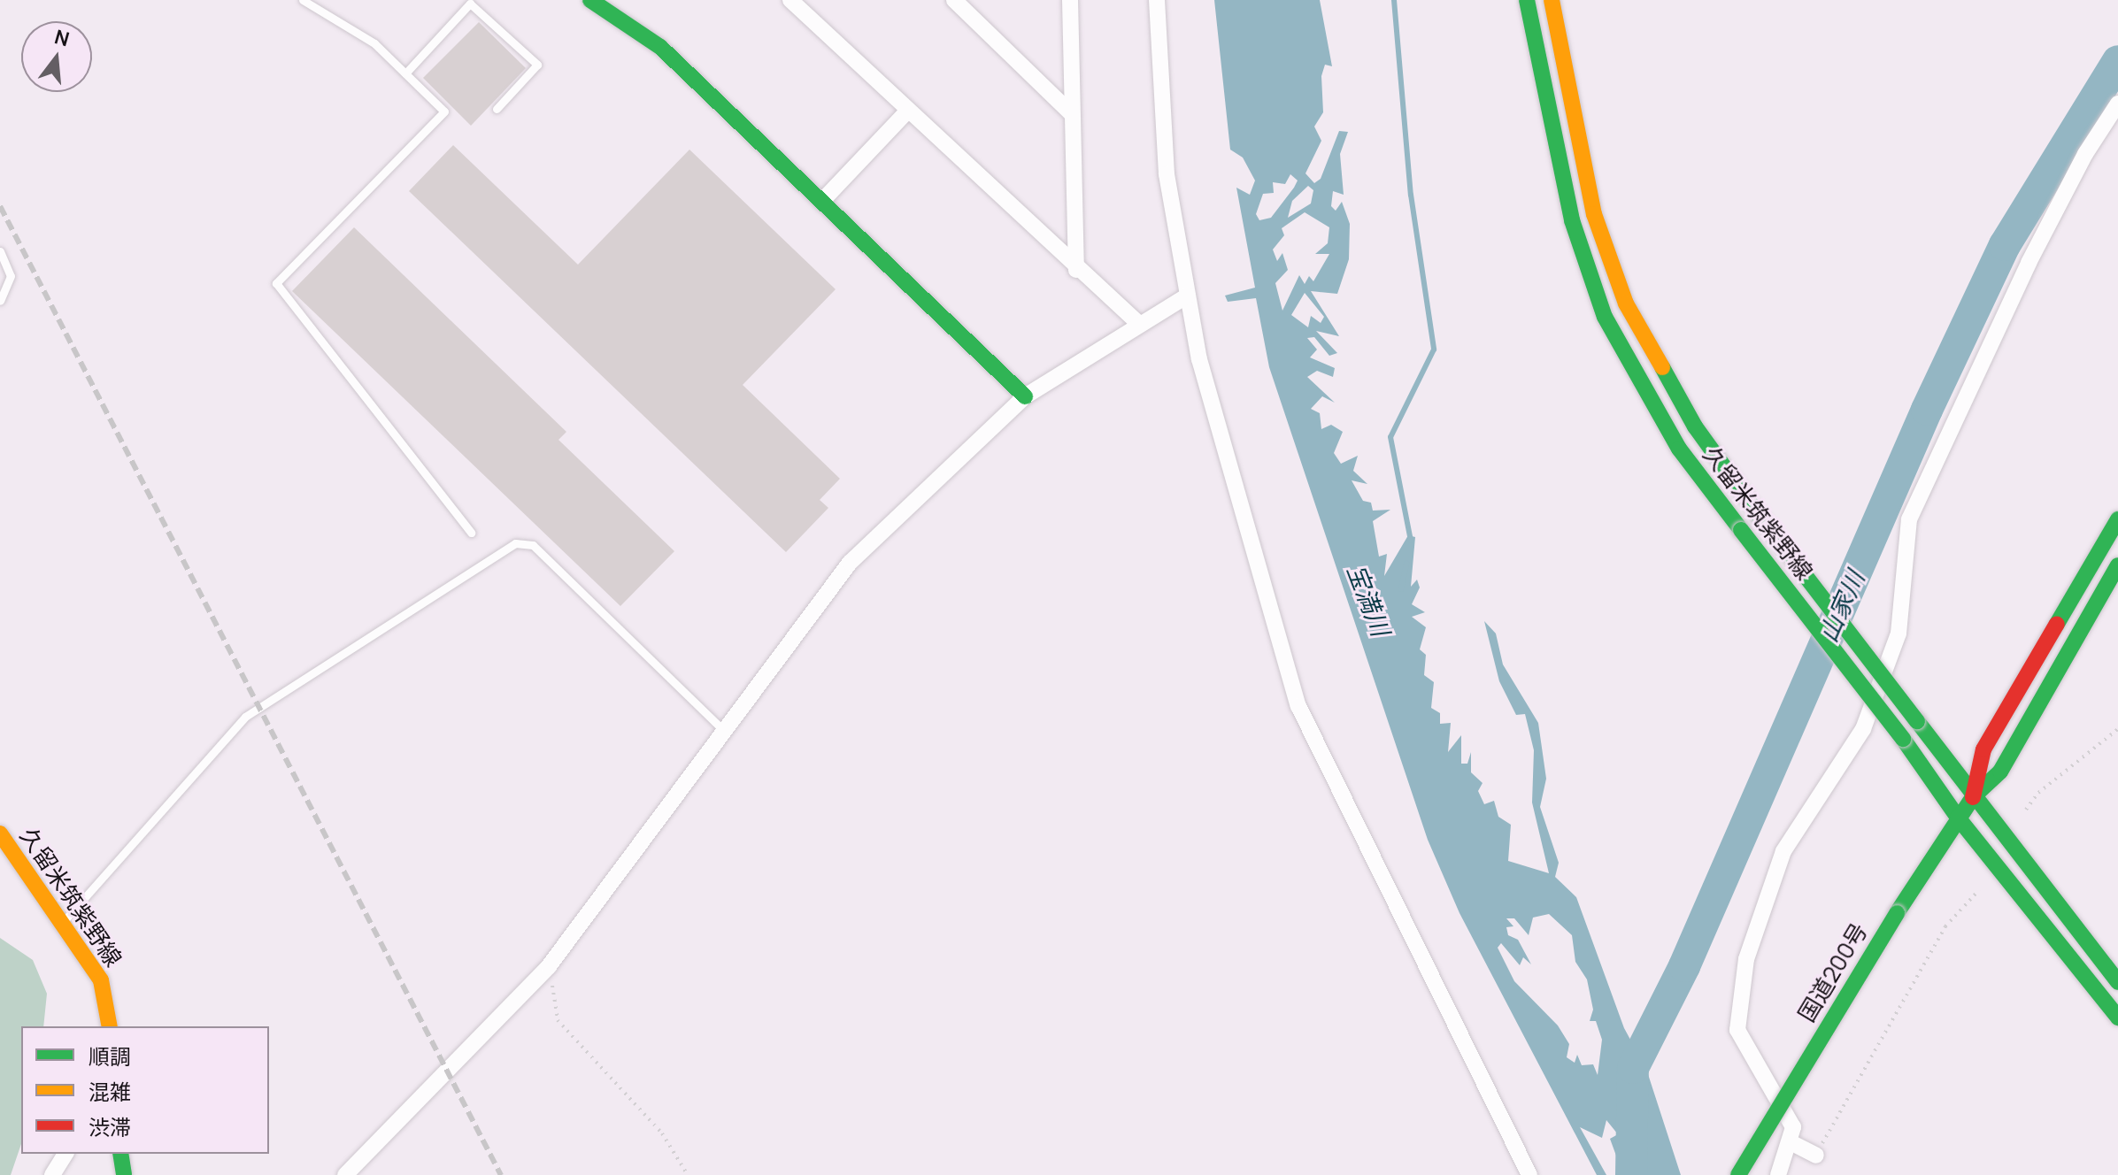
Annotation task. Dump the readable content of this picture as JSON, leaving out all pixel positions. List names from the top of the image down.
{
  "streets": {
    "main road": ["久留米筑紫野線", "国道200号"]
  },
  "crossings": [
    ["久留米筑紫野線", "国道200号"]
  ],
  "water": ["宝満川", "山家川"],
  "legend": ["順調", "混雑", "渋滞"],
  "north": "top"
}
